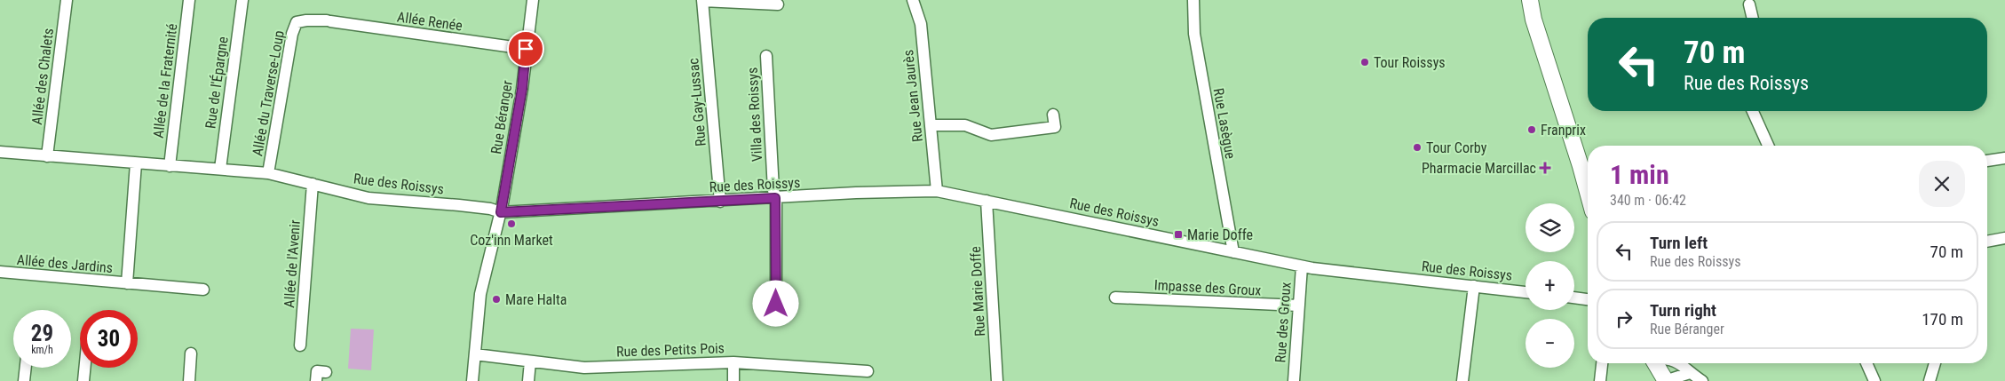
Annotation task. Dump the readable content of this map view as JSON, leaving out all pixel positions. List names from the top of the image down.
{
  "streets": {
    "street": [
      "Allée Renée",
      "Allée des Chalets",
      "Allée de la Fraternité",
      "Rue de l'Épargne",
      "Allée du Traverse-Loup",
      "Rue Jean Jaurès",
      "Rue Gay-Lussac",
      "Villa des Roissys",
      "Rue Béranger",
      "Rue Lasègue",
      "Rue des Roissys",
      "Allée des Jardins",
      "Allée de l'Avenir",
      "Impasse des Groux",
      "Rue Marie Doffe",
      "Rue des Groux",
      "Rue des Petits Pois"
    ]
  },
  "crossings": [
    ["Allée Renée", "Allée du Traverse-Loup"],
    ["Allée Renée", "Rue Béranger"],
    ["Allée des Chalets", "Rue des Roissys"],
    ["Allée de la Fraternité", "Rue des Roissys"],
    ["Rue de l'Épargne", "Rue des Roissys"],
    ["Allée du Traverse-Loup", "Rue des Roissys"],
    ["Rue Jean Jaurès", "Rue des Roissys"],
    ["Rue Gay-Lussac", "Rue des Roissys"],
    ["Villa des Roissys", "Rue des Roissys"],
    ["Rue Béranger", "Rue des Roissys"],
    ["Rue Béranger", "Rue des Petits Pois"],
    ["Rue Lasègue", "Rue des Roissys"],
    ["Rue des Roissys", "Allée des Jardins"],
    ["Rue des Roissys", "Allée de l'Avenir"],
    ["Rue des Roissys", "Rue Marie Doffe"],
    ["Rue des Roissys", "Rue des Groux"],
    ["Impasse des Groux", "Rue des Groux"]
  ],
  "places": {
    "other": [
      "Tour Roissys",
      "Franprix",
      "Tour Corby",
      "Coz'inn Market",
      "Mare Halta"
    ],
    "health": ["Pharmacie Marcillac"],
    "transit": ["Marie Doffe"]
  },
  "page": {
    "turn": ["70 m", "Rue des Roissys"],
    "heading": ["1 min", "340 m · 06:42"],
    "map_buttons": ["+", "−"],
    "list": [
      {
        "name": "Turn left",
        "note": "Rue des Roissys",
        "value": "70 m"
      },
      {
        "name": "Turn right",
        "note": "Rue Béranger",
        "value": "170 m"
      }
    ],
    "speed": "29 km/h",
    "limit": "30"
  }
}
